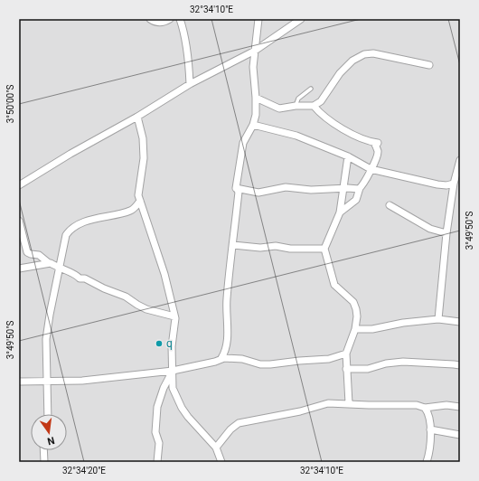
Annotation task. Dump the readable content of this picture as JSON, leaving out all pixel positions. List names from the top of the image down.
{
  "places": ["q"],
  "north": "bottom",
  "coordinates": [
    "32°34'10\"E",
    "3°50'00\"S",
    "3°49'50\"S",
    "32°34'20\"E"
  ]
}
